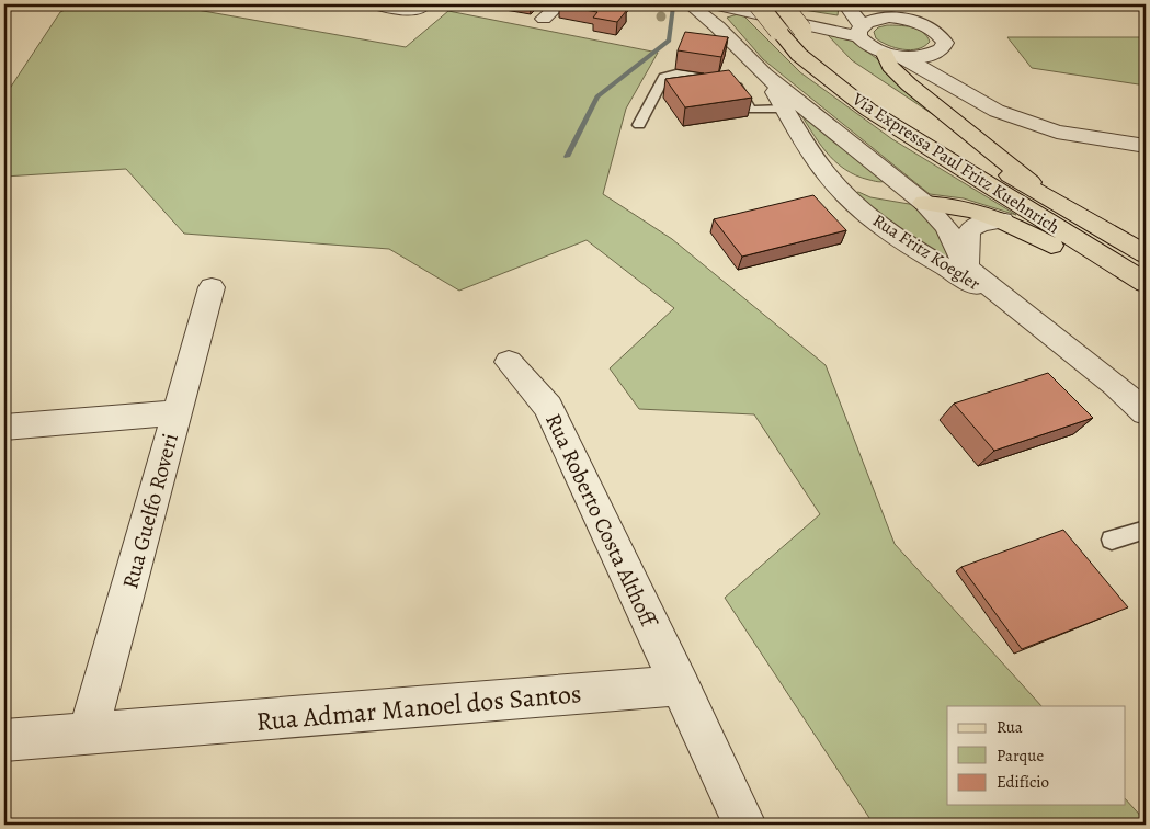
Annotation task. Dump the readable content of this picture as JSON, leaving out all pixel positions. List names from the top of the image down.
{
  "streets": {
    "main road": ["Via Expressa Paul Fritz Kuehnrich"],
    "street": [
      "Rua Fritz Koegler",
      "Rua Guelfo Roveri",
      "Rua Roberto Costa Althoff",
      "Rua Admar Manoel dos Santos"
    ]
  },
  "crossings": [
    ["Rua Guelfo Roveri", "Rua Admar Manoel dos Santos"],
    ["Rua Roberto Costa Althoff", "Rua Admar Manoel dos Santos"]
  ],
  "legend": ["Rua", "Parque", "Edifício"]
}
